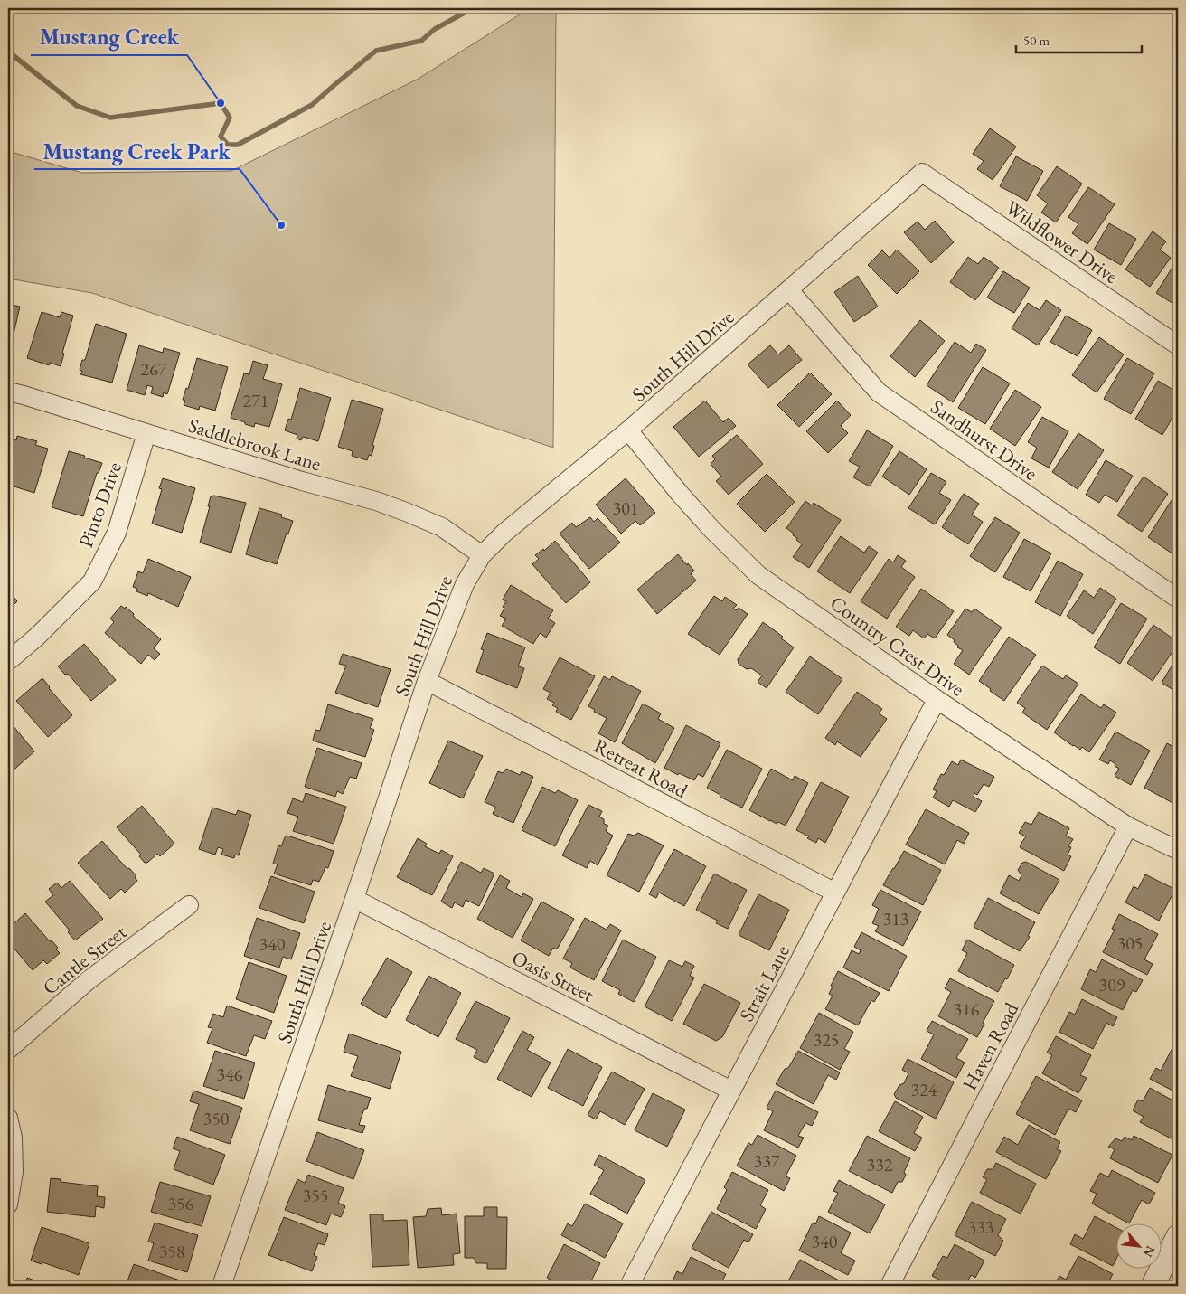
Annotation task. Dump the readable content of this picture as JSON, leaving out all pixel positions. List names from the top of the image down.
{
  "streets": {
    "street": [
      "Wildflower Drive",
      "South Hill Drive",
      "Sandhurst Drive",
      "Saddlebrook Lane",
      "Pinto Drive",
      "Country Crest Drive",
      "Retreat Road",
      "Cantle Street",
      "Oasis Street",
      "Strait Lane",
      "Haven Road"
    ]
  },
  "crossings": [
    ["Wildflower Drive", "South Hill Drive"],
    ["South Hill Drive", "Sandhurst Drive"],
    ["South Hill Drive", "Saddlebrook Lane"],
    ["South Hill Drive", "Country Crest Drive"],
    ["South Hill Drive", "Retreat Road"],
    ["South Hill Drive", "Oasis Street"],
    ["Saddlebrook Lane", "Pinto Drive"],
    ["Country Crest Drive", "Strait Lane"],
    ["Country Crest Drive", "Haven Road"],
    ["Retreat Road", "Strait Lane"],
    ["Oasis Street", "Strait Lane"]
  ],
  "places": ["Mustang Creek", "Mustang Creek Park"],
  "house_numbers": [
    "267",
    "271",
    "301",
    "313",
    "305",
    "340",
    "309",
    "316",
    "325",
    "346",
    "324",
    "350",
    "337",
    "332",
    "355",
    "356",
    "333",
    "340",
    "358"
  ],
  "scale_bar": "50 m",
  "north": "bottom right"
}
